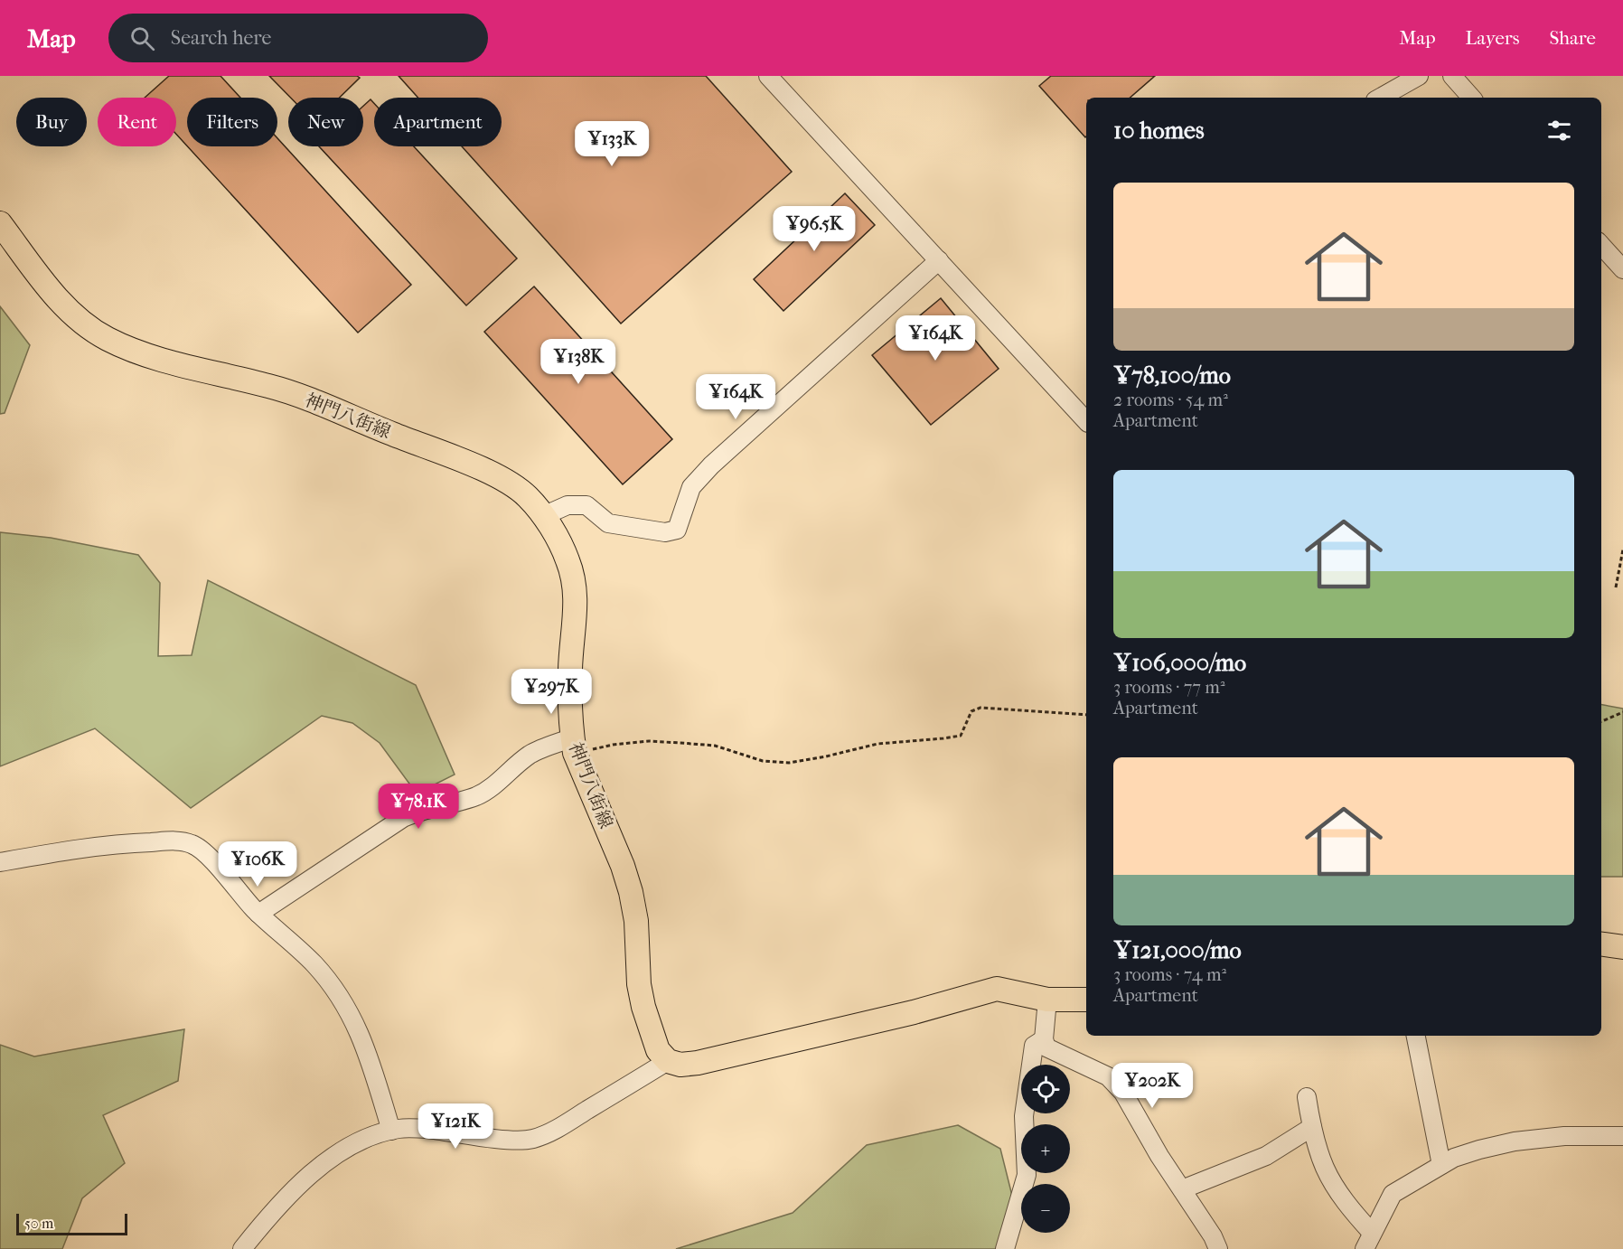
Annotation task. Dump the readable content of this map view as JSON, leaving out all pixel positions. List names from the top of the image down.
{
  "streets": {
    "main road": ["神門八街線"]
  },
  "scale_bar": "50 m",
  "page": {
    "header": "Map",
    "search": "Search here",
    "nav": ["Map", "Layers", "Share"],
    "chip": [
      "Buy",
      "Rent",
      "Filters",
      "New",
      "Apartment"
    ],
    "heading": "10 homes",
    "price": [
      "¥133K",
      "¥96.5K",
      "¥164K",
      "¥138K",
      "¥164K",
      "¥297K",
      "¥78.1K",
      "¥106K",
      "¥202K",
      "¥121K"
    ],
    "list": [
      {
        "name": "¥78,100/mo",
        "note": "2 rooms · 54 m² · Apartment"
      },
      {
        "name": "¥106,000/mo",
        "note": "3 rooms · 77 m² · Apartment"
      },
      {
        "name": "¥121,000/mo",
        "note": "3 rooms · 74 m² · Apartment"
      }
    ],
    "map_buttons": ["+", "−"],
    "scale": "50 m"
  }
}
